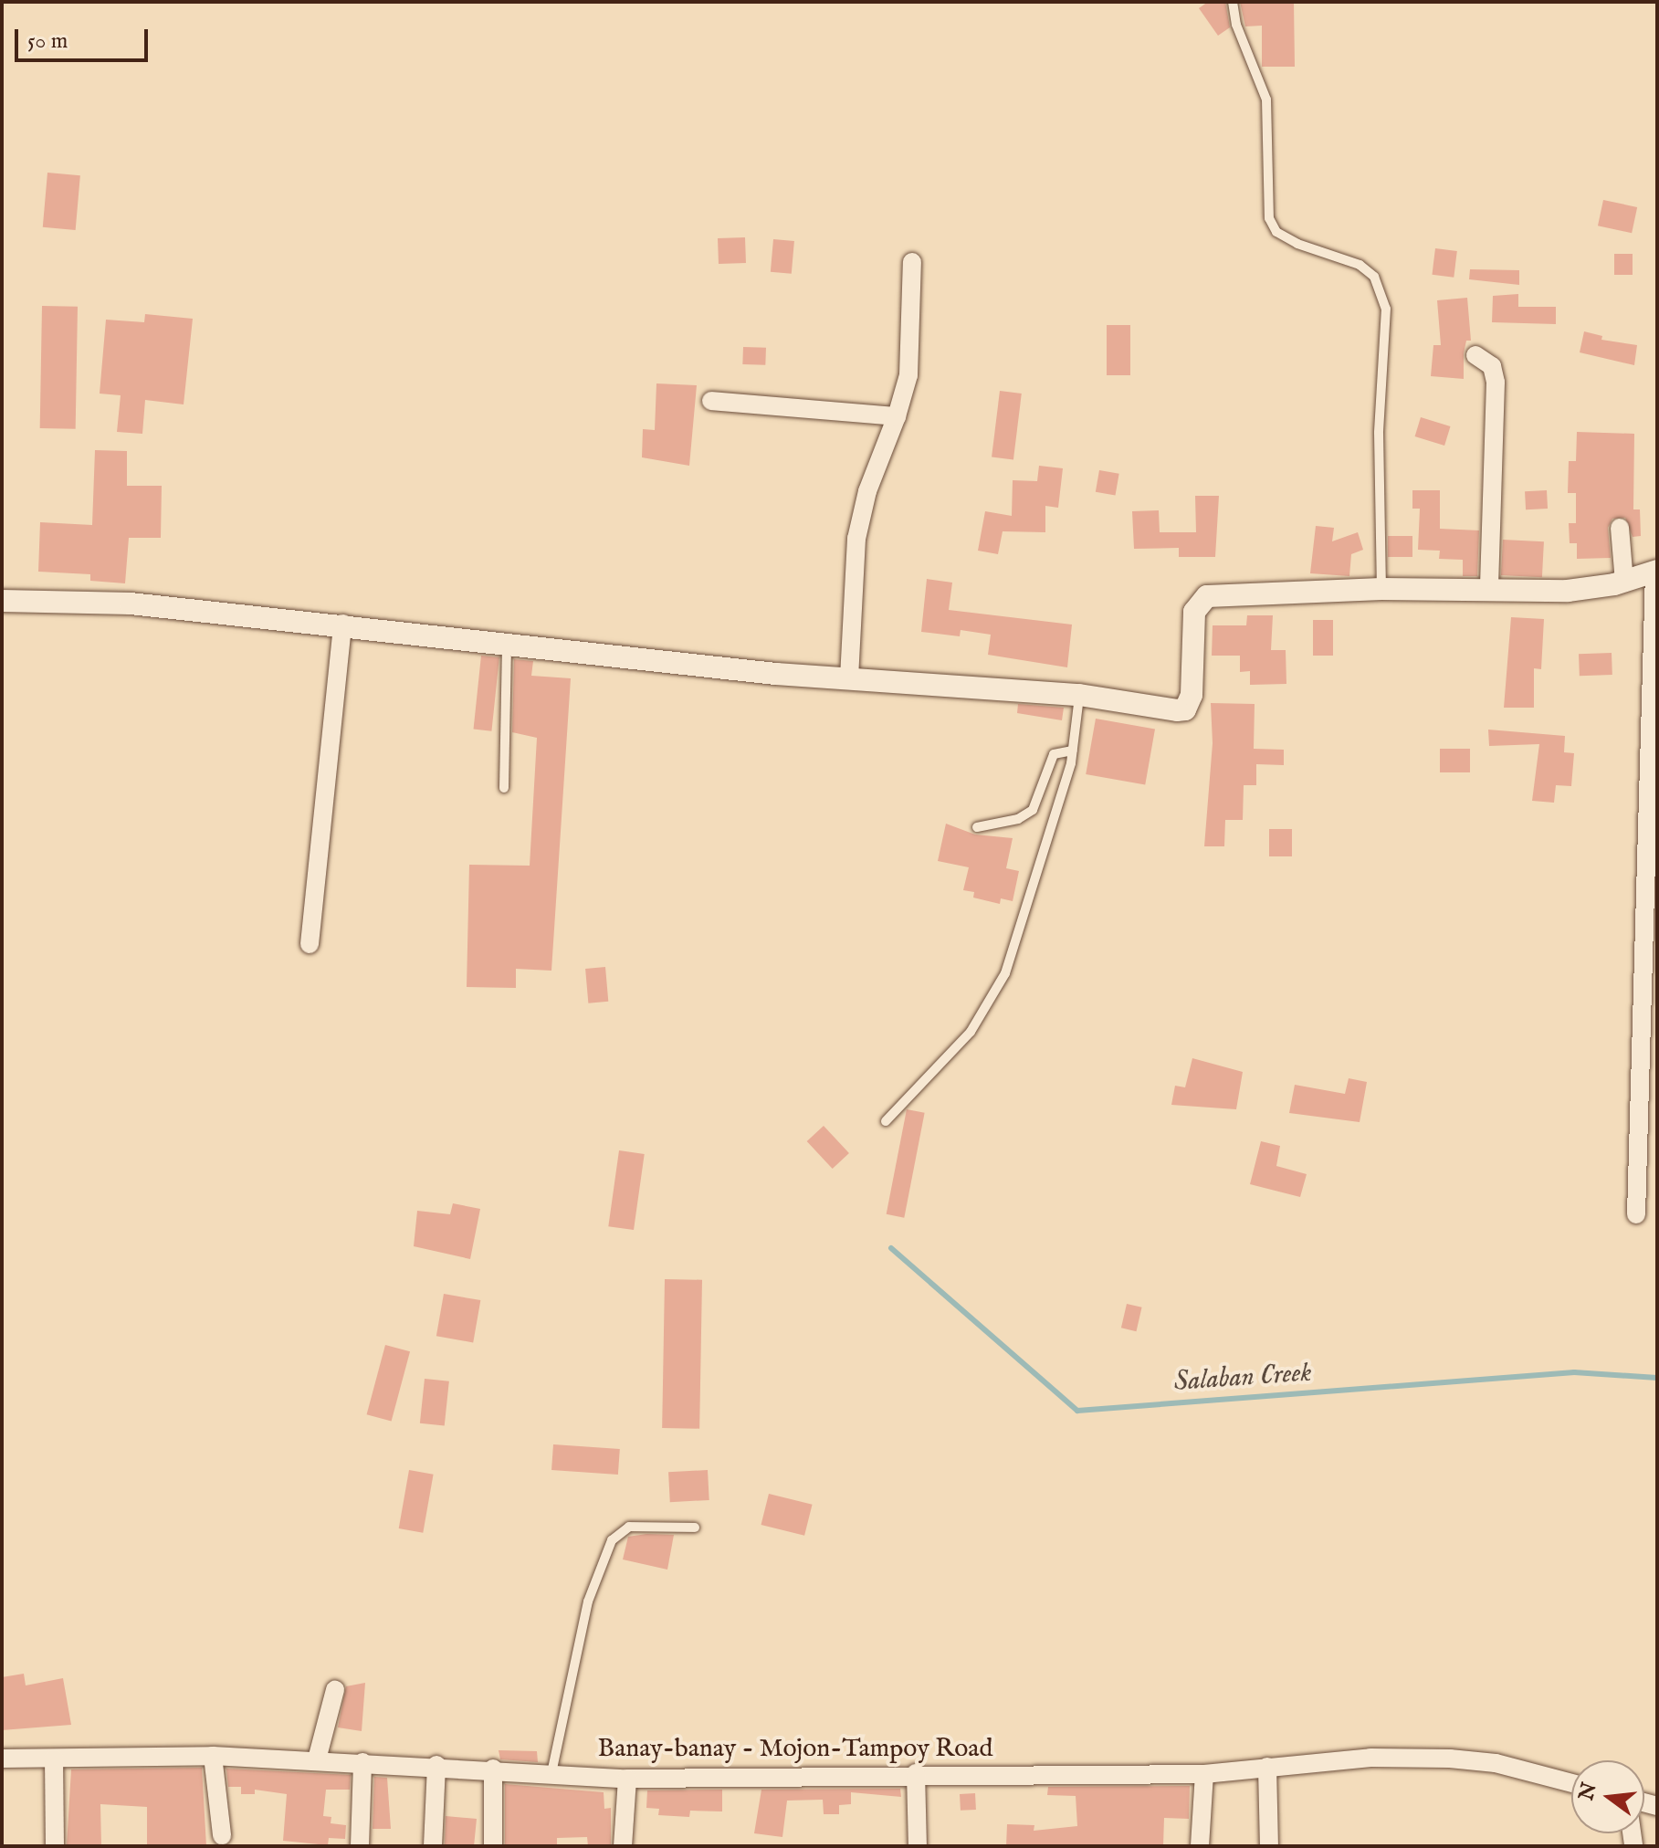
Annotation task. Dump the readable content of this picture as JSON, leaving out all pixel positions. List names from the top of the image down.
{
  "streets": {
    "street": ["Banay-banay - Mojon-Tampoy Road"]
  },
  "water": ["Salaban Creek"],
  "scale_bar": "50 m",
  "north": "left"
}
